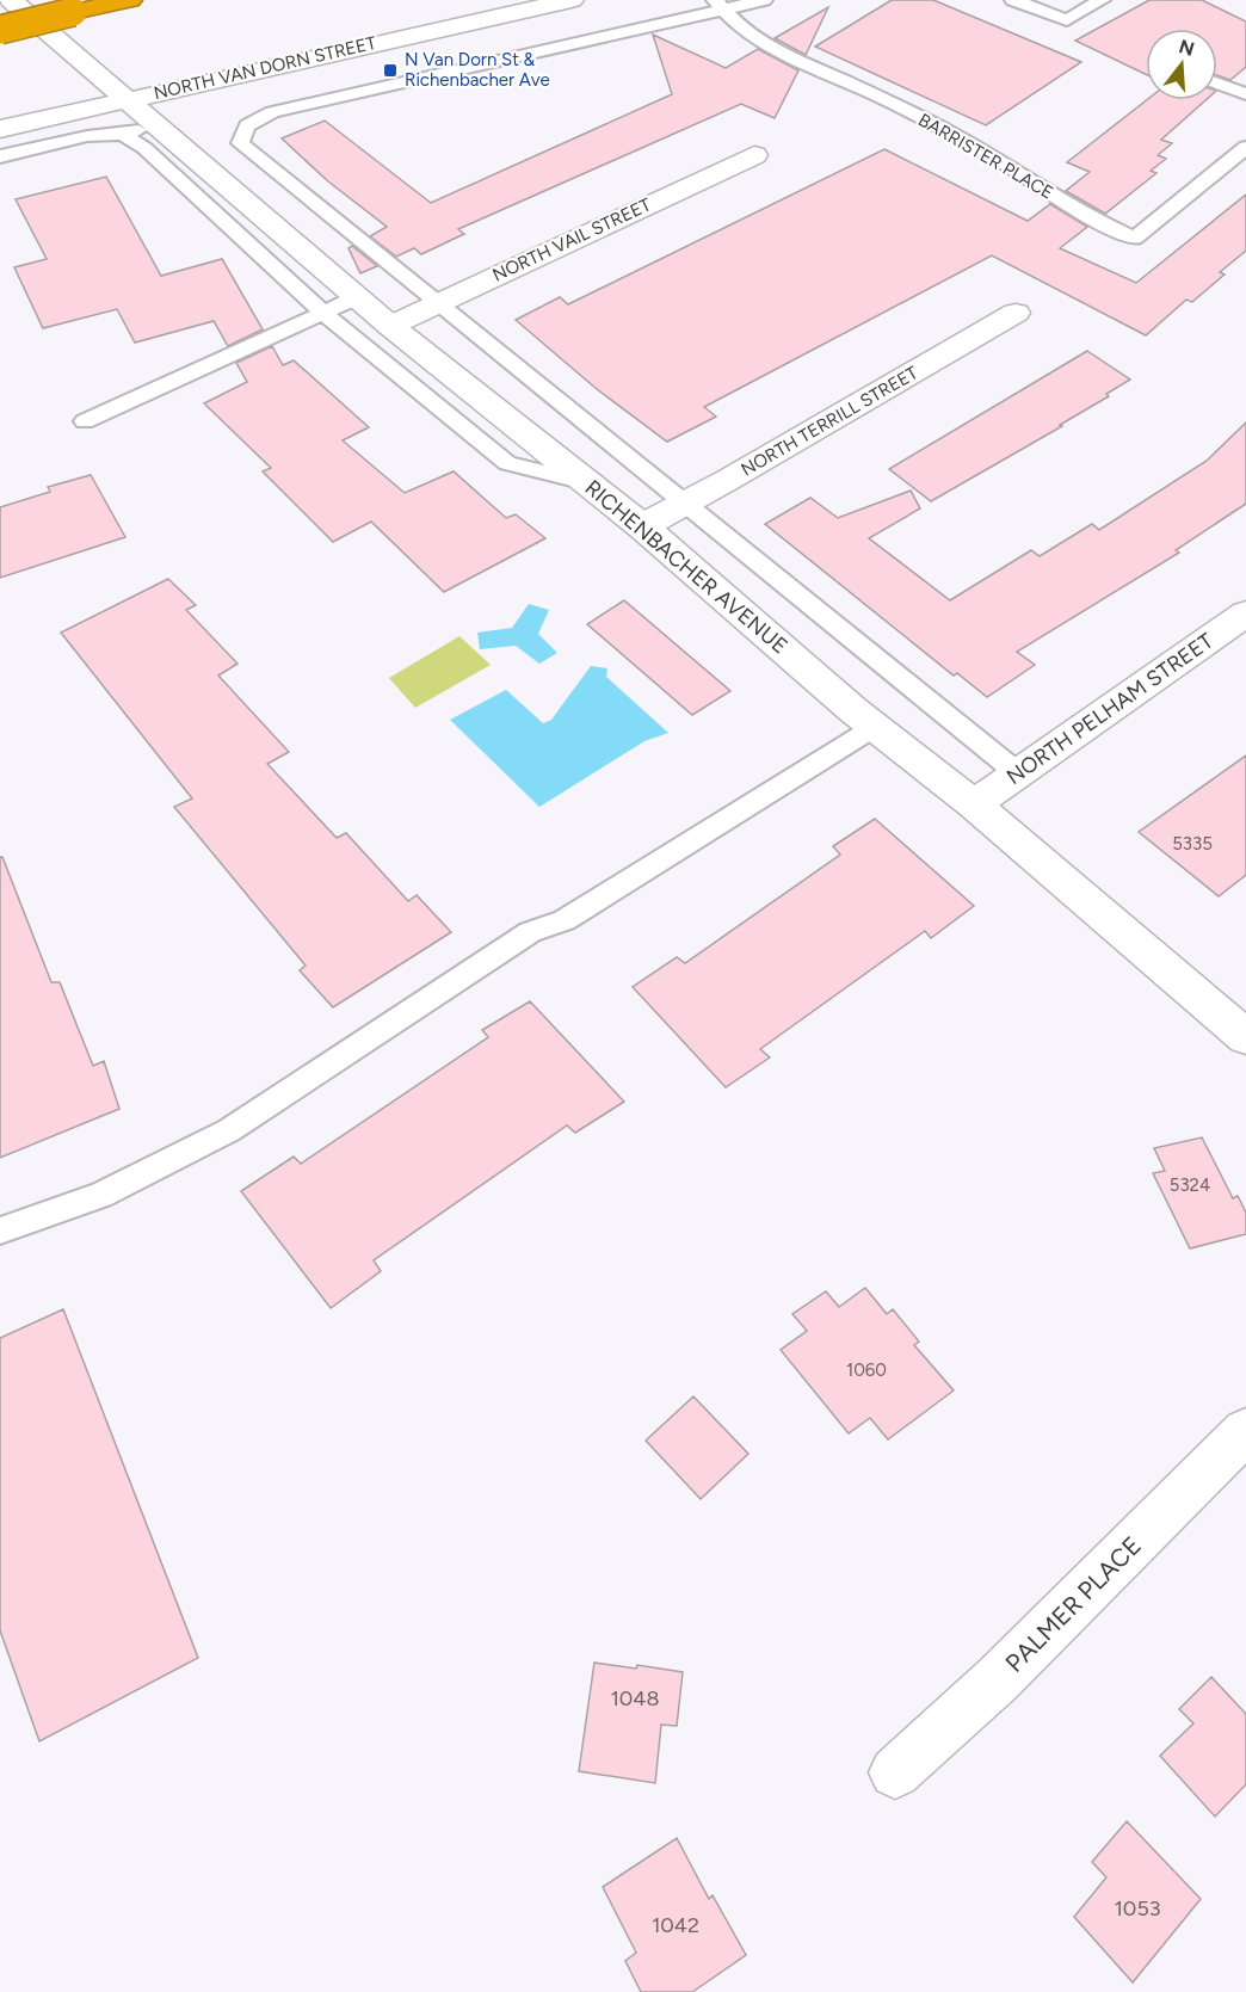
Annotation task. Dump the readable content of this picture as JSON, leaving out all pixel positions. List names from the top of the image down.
{
  "streets": {
    "street": [
      "NORTH VAN DORN STREET",
      "NORTH VAIL STREET",
      "NORTH TERRILL STREET",
      "RICHENBACHER AVENUE",
      "NORTH PELHAM STREET",
      "PALMER PLACE"
    ],
    "lane": ["BARRISTER PLACE"]
  },
  "crossings": [
    ["NORTH VAN DORN STREET", "RICHENBACHER AVENUE"],
    ["NORTH VAIL STREET", "RICHENBACHER AVENUE"],
    ["NORTH TERRILL STREET", "RICHENBACHER AVENUE"],
    ["RICHENBACHER AVENUE", "NORTH PELHAM STREET"]
  ],
  "places": {
    "transit": ["N Van Dorn St & Richenbacher Ave"]
  },
  "house_numbers": [
    "5335",
    "5324",
    "1060",
    "1048",
    "1053",
    "1042"
  ],
  "north": "top"
}
